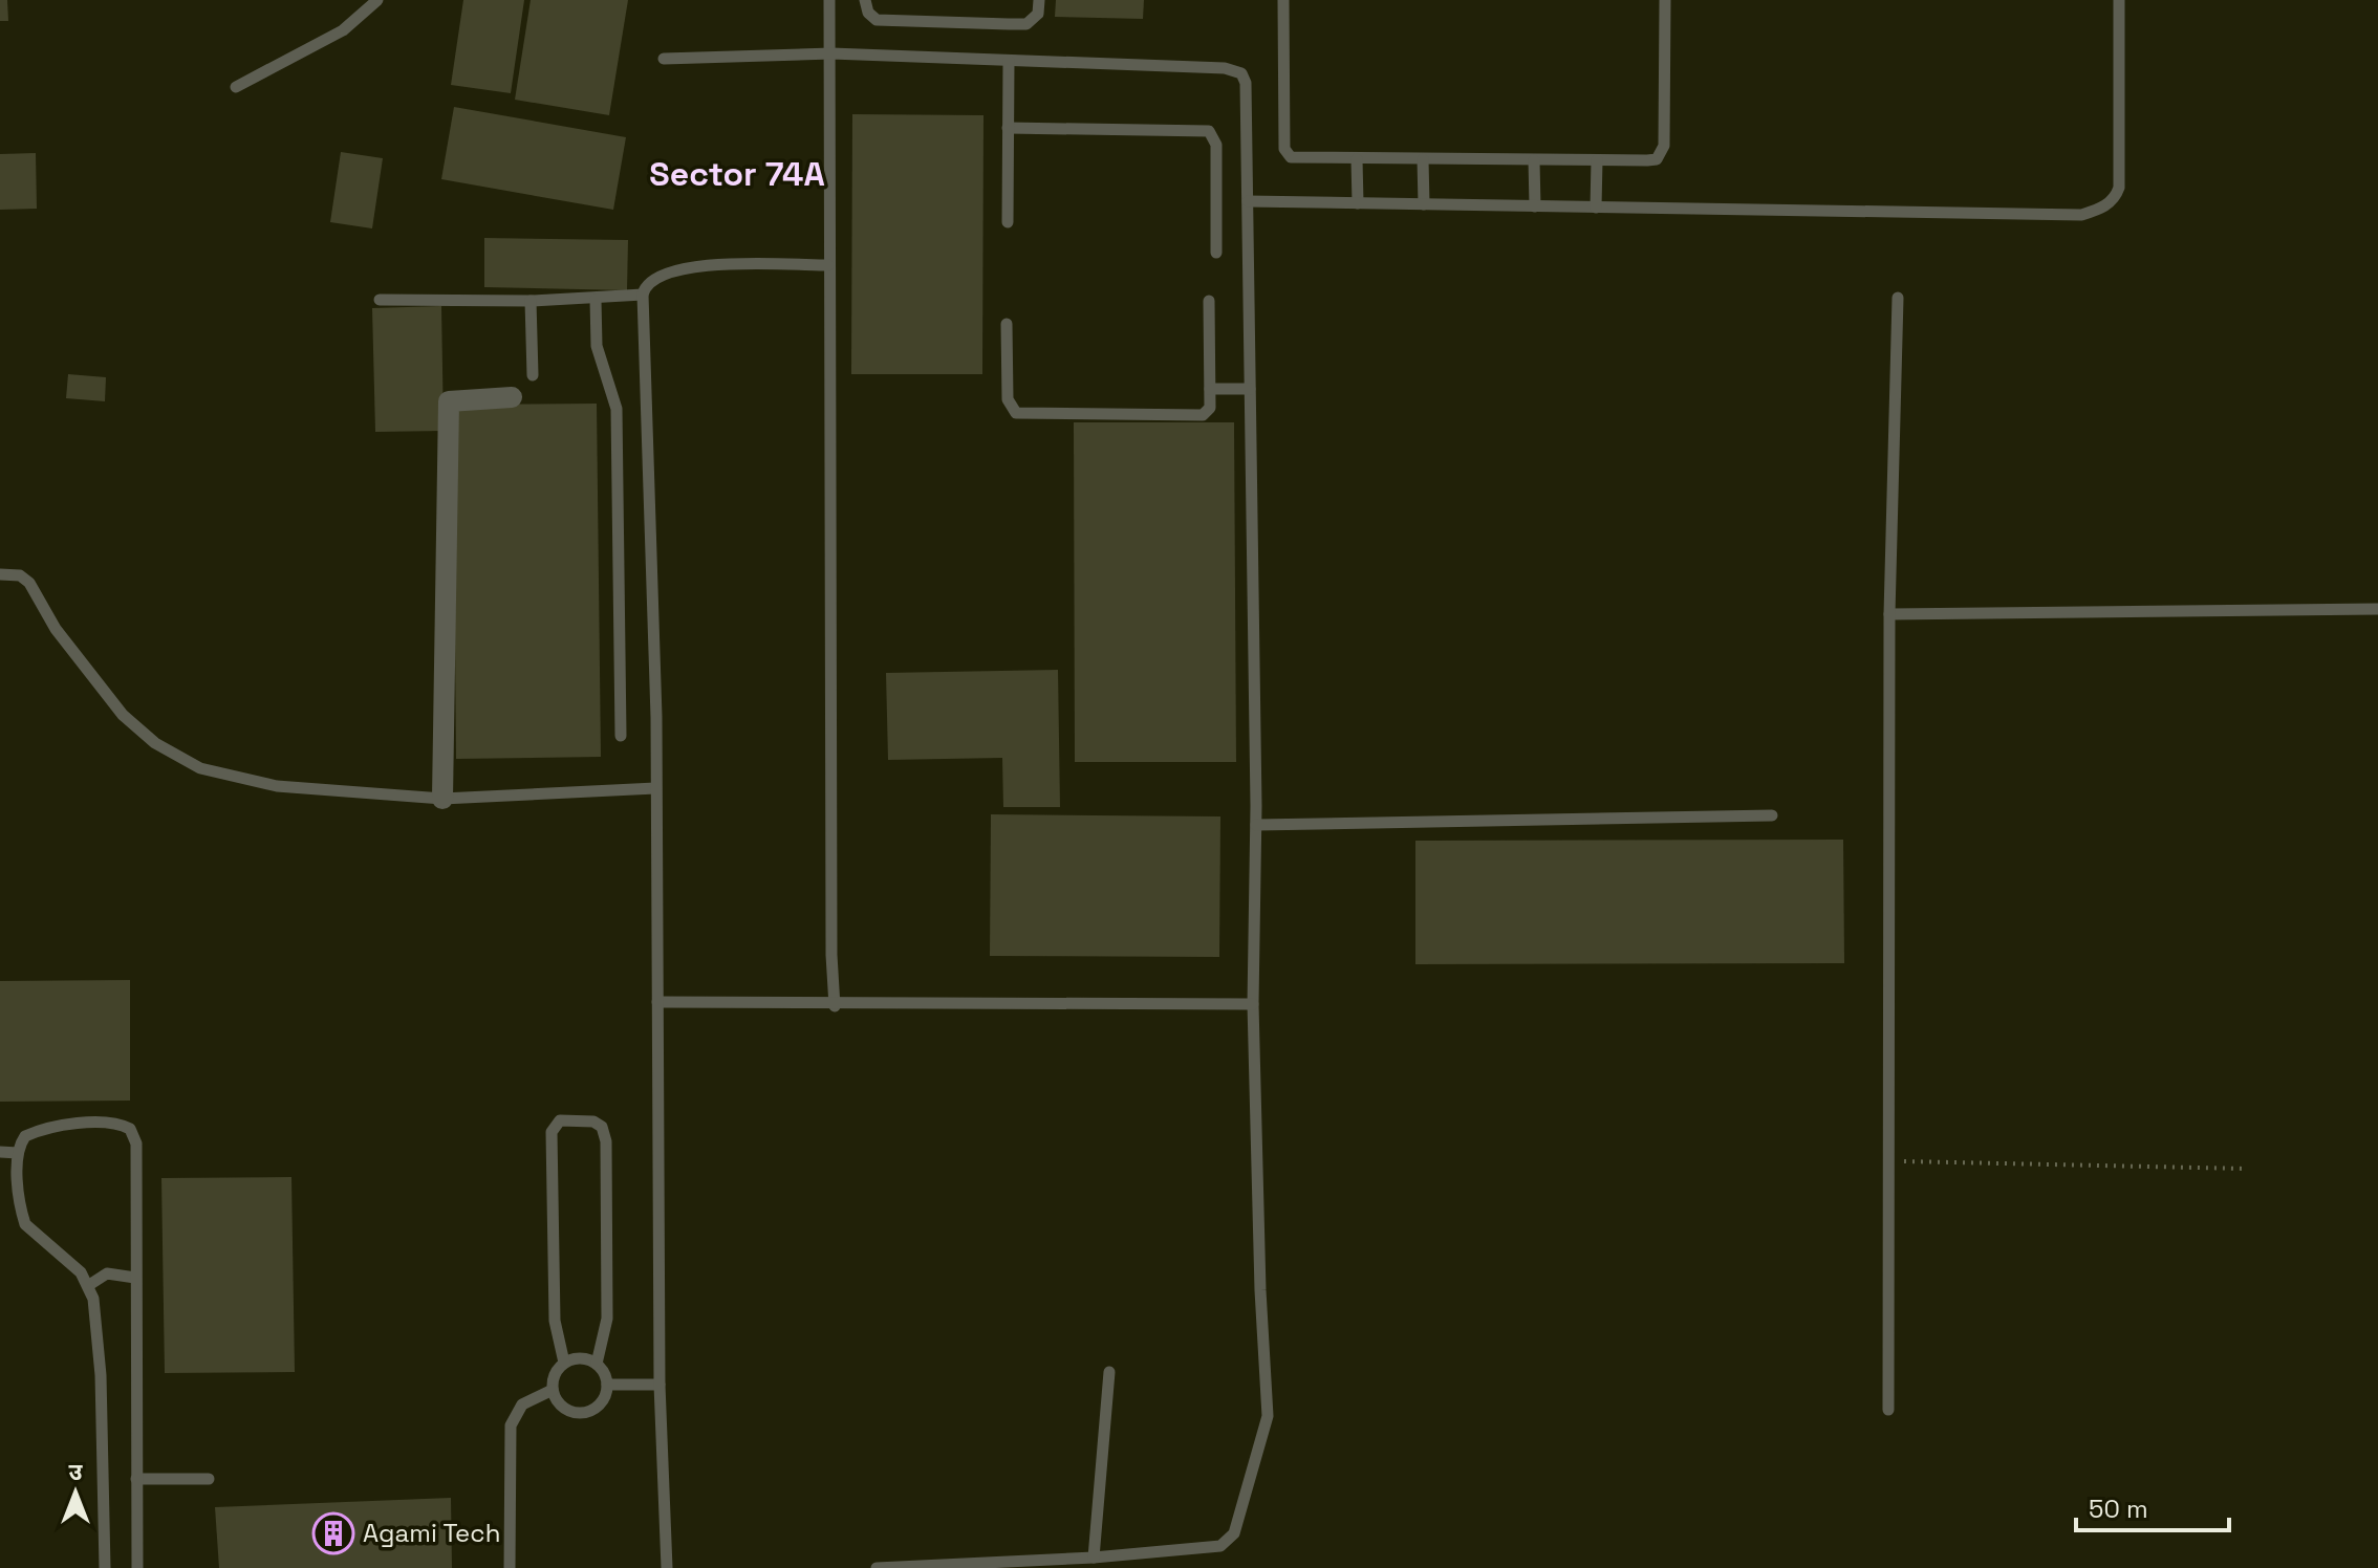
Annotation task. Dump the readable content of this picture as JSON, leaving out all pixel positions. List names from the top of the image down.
{
  "districts": ["Sector 74A"],
  "places": {
    "building": ["Agami Tech"]
  },
  "scale_bar": "50 m",
  "north": "top"
}
